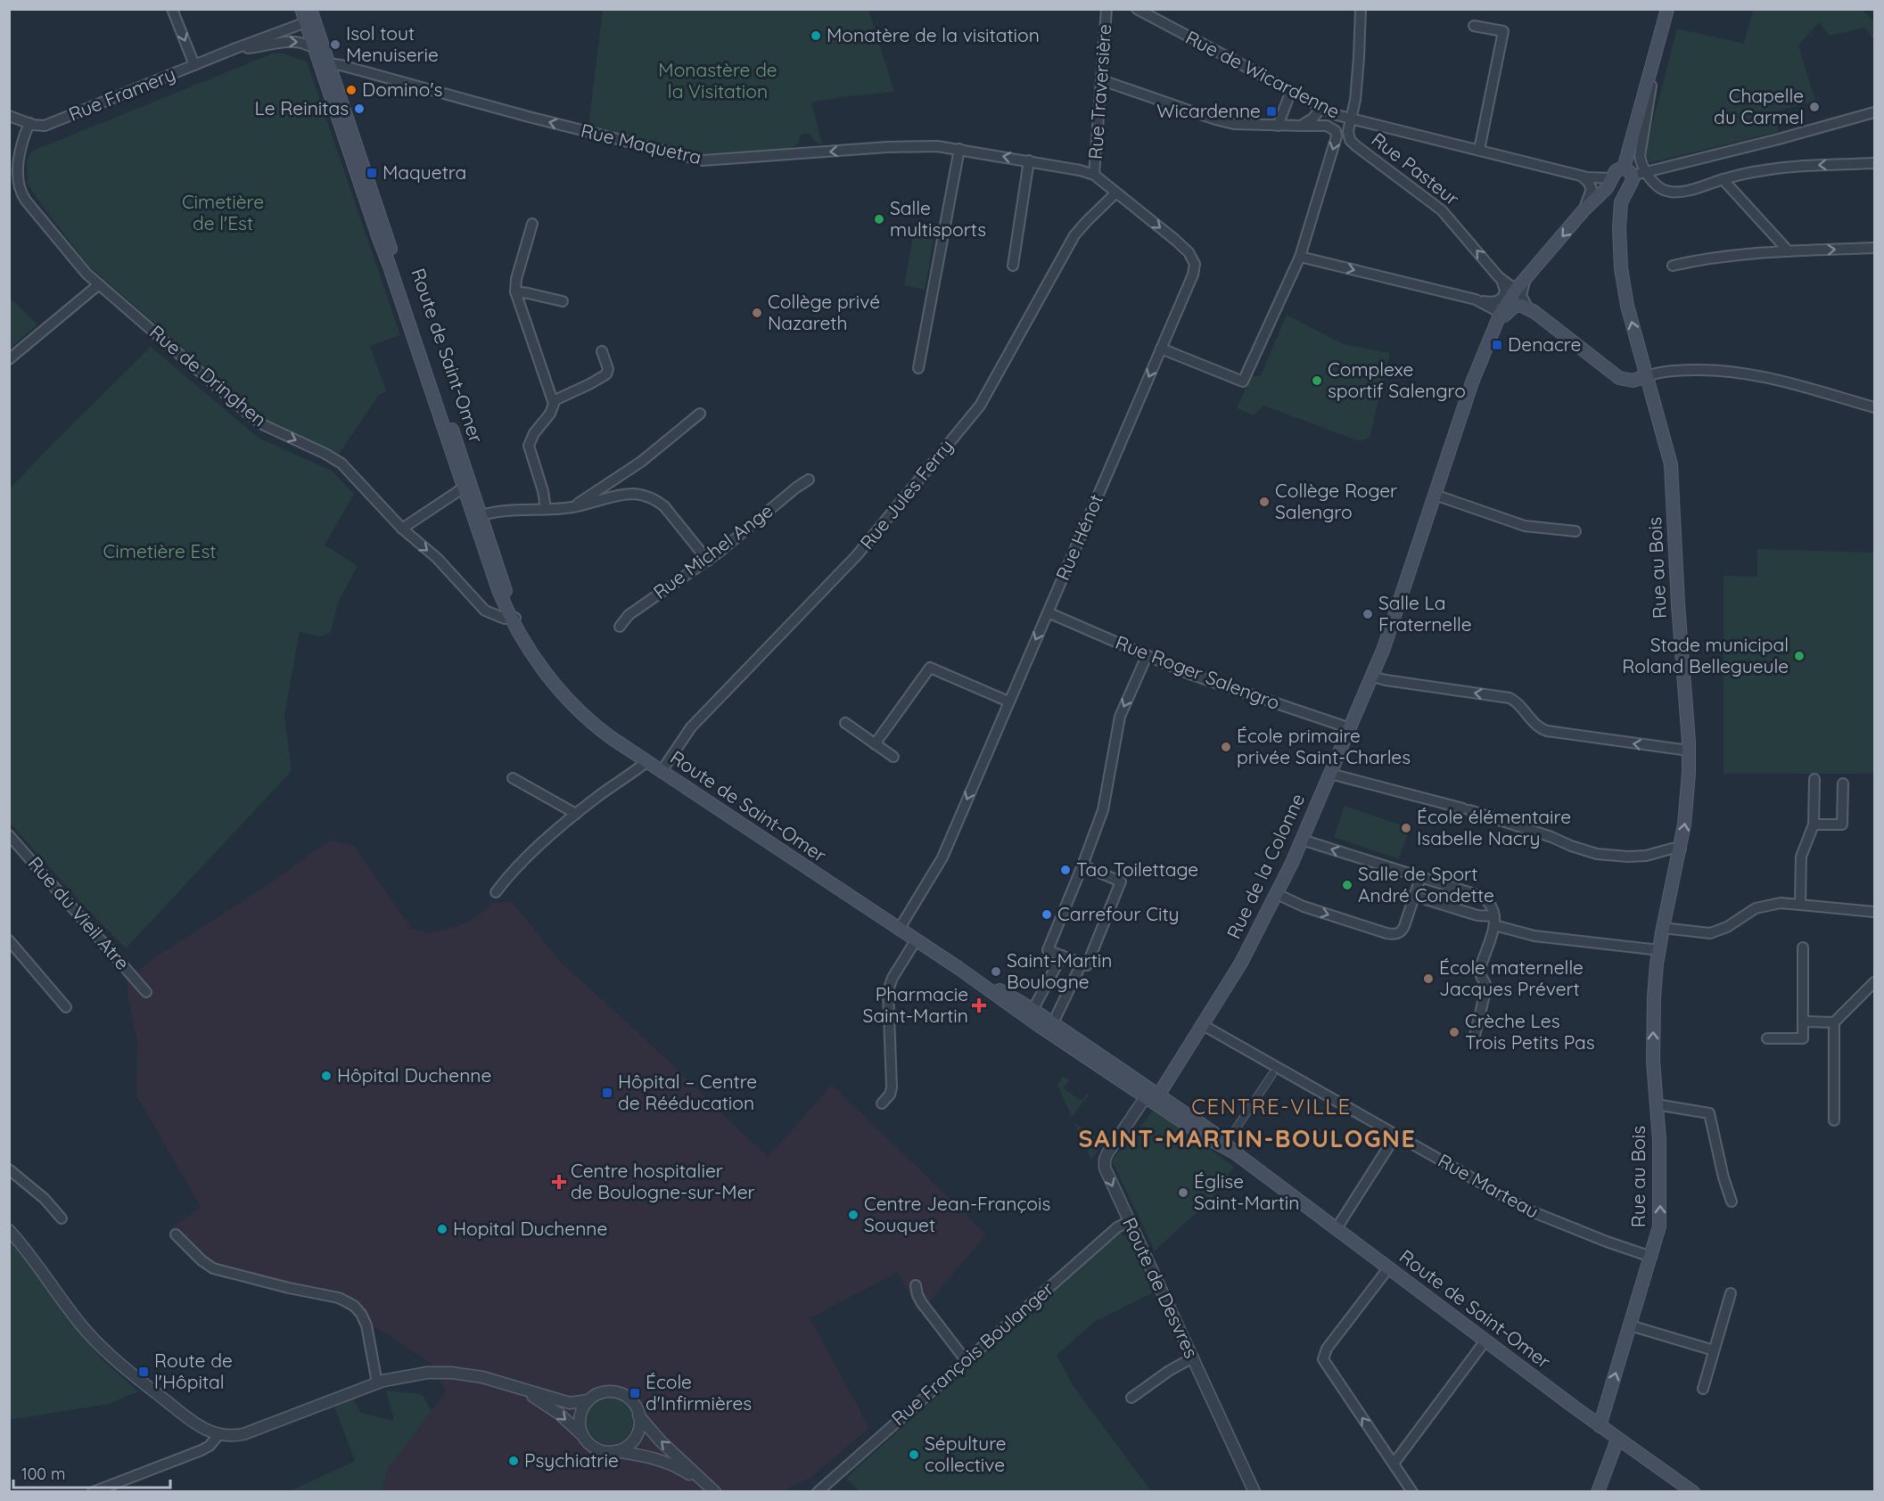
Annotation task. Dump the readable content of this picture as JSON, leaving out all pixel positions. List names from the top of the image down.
{
  "streets": {
    "main road": ["Route de Saint-Omer", "Rue au Bois", "Rue de la Colonne"],
    "street": [
      "Rue de Wicardenne",
      "Rue Traversière",
      "Rue Framery",
      "Rue Maquetra",
      "Rue Pasteur",
      "Rue de Dringhen",
      "Rue Jules Ferry",
      "Rue Hénot",
      "Rue Michel Ange",
      "Rue Roger Salengro",
      "Rue du Vieil Atre",
      "Rue Marteau",
      "Route de Desvres",
      "Rue François Boulanger"
    ]
  },
  "crossings": [
    ["Rue de Wicardenne", "Rue Pasteur"],
    ["Rue de Wicardenne", "Rue au Bois"],
    ["Rue de Wicardenne", "Rue de la Colonne"],
    ["Rue Traversière", "Rue Maquetra"],
    ["Rue Traversière", "Rue Hénot"],
    ["Rue Framery", "Rue de Dringhen"],
    ["Rue Maquetra", "Route de Saint-Omer"],
    ["Rue Maquetra", "Rue Hénot"],
    ["Rue Pasteur", "Rue de la Colonne"],
    ["Route de Saint-Omer", "Rue de Dringhen"],
    ["Route de Saint-Omer", "Rue Jules Ferry"],
    ["Route de Saint-Omer", "Rue Hénot"],
    ["Route de Saint-Omer", "Rue au Bois"],
    ["Route de Saint-Omer", "Rue de la Colonne"],
    ["Route de Saint-Omer", "Route de Desvres"],
    ["Rue Jules Ferry", "Rue Hénot"],
    ["Rue Hénot", "Rue Roger Salengro"],
    ["Rue au Bois", "Rue de la Colonne"],
    ["Rue au Bois", "Rue Marteau"],
    ["Rue Roger Salengro", "Rue de la Colonne"],
    ["Rue de la Colonne", "Rue Marteau"],
    ["Rue de la Colonne", "Route de Desvres"],
    ["Route de Desvres", "Rue François Boulanger"]
  ],
  "one_way": [
    "Rue Maquetra",
    "Rue Pasteur",
    "Rue de Dringhen",
    "Rue Hénot",
    "Rue au Bois"
  ],
  "districts": ["CENTRE-VILLE", "SAINT-MARTIN-BOULOGNE"],
  "parks": ["Monastère de la Visitation", "Cimetière de l'Est", "Cimetière Est"],
  "places": {
    "other": [
      "Monatère de la visitation",
      "Isol tout Menuiserie",
      "Domino's",
      "Chapelle du Carmel",
      "Le Reinitas",
      "Salle multisports",
      "Collège privé Nazareth",
      "Complexe sportif Salengro",
      "Collège Roger Salengro",
      "Salle La Fraternelle",
      "Stade municipal Roland Bellegueule",
      "École primaire privée Saint-Charles",
      "École élémentaire Isabelle Nacry",
      "Tao Toilettage",
      "Salle de Sport André Condette",
      "Carrefour City",
      "Saint-Martin Boulogne",
      "École maternelle Jacques Prévert",
      "Crèche Les Trois Petits Pas",
      "Hôpital Duchenne",
      "Église Saint-Martin",
      "Centre Jean-François Souquet",
      "Hopital Duchenne",
      "Sépulture collective",
      "Psychiatrie"
    ],
    "transit": [
      "Wicardenne",
      "Maquetra",
      "Denacre",
      "Hôpital – Centre de Rééducation",
      "Route de l'Hôpital",
      "École d'Infirmières"
    ],
    "health": ["Pharmacie Saint-Martin", "Centre hospitalier de Boulogne-sur-Mer"]
  },
  "scale_bar": "100 m"
}
